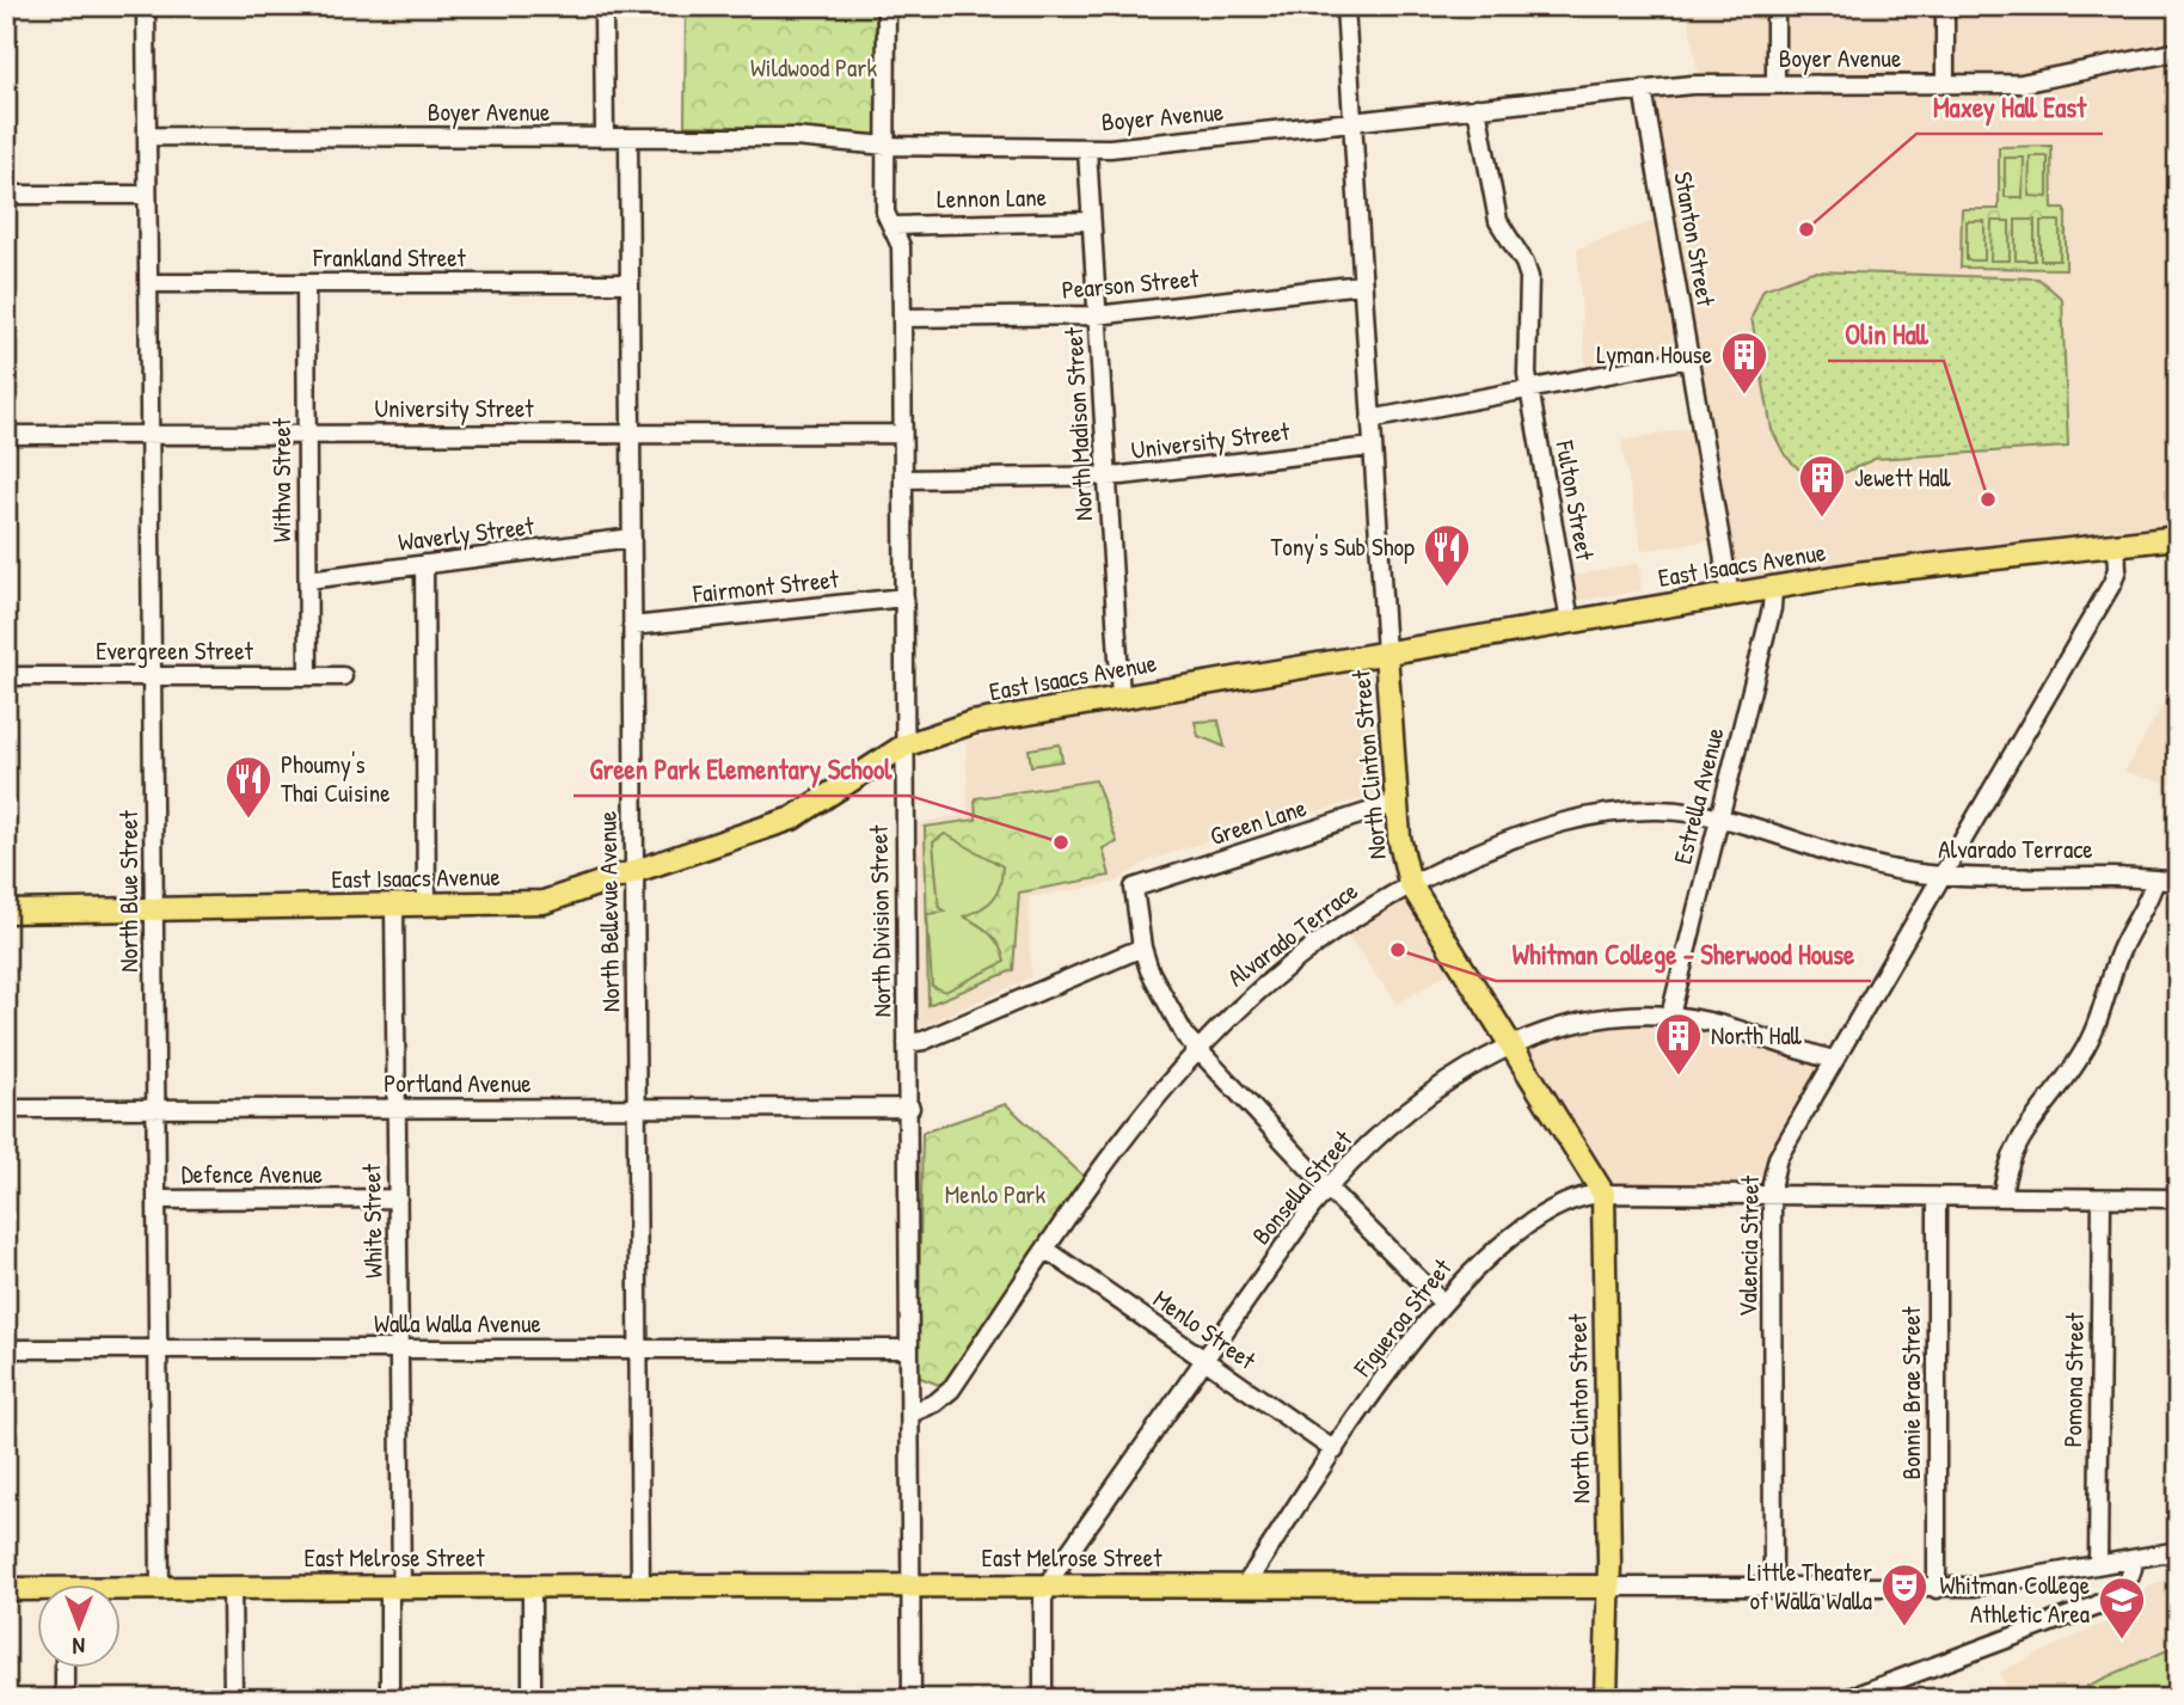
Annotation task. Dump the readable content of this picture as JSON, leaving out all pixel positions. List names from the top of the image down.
{
  "streets": {
    "main road": ["East Isaacs Avenue", "North Clinton Street", "East Melrose Street"],
    "street": [
      "Boyer Avenue",
      "Lennon Lane",
      "Stanton Street",
      "Frankland Street",
      "Pearson Street",
      "University Street",
      "North Madison Street",
      "Withva Street",
      "Fulton Street",
      "Waverly Street",
      "Fairmont Street",
      "Evergreen Street",
      "Estrella Avenue",
      "Green Lane",
      "Alvarado Terrace",
      "North Blue Street",
      "North Bellevue Avenue",
      "North Division Street",
      "Portland Avenue",
      "Defence Avenue",
      "Bonsella Street",
      "White Street",
      "Valencia Street",
      "Figueroa Street",
      "Walla Walla Avenue",
      "Menlo Street",
      "Pomona Street",
      "Bonnie Brae Street"
    ]
  },
  "crossings": [
    ["Boyer Avenue", "Stanton Street"],
    ["Boyer Avenue", "North Madison Street"],
    ["Boyer Avenue", "Fulton Street"],
    ["Boyer Avenue", "North Clinton Street"],
    ["Boyer Avenue", "North Blue Street"],
    ["Boyer Avenue", "North Bellevue Avenue"],
    ["Boyer Avenue", "North Division Street"],
    ["Lennon Lane", "North Madison Street"],
    ["Lennon Lane", "North Division Street"],
    ["Stanton Street", "East Isaacs Avenue"],
    ["Frankland Street", "Withva Street"],
    ["Frankland Street", "North Blue Street"],
    ["Frankland Street", "North Bellevue Avenue"],
    ["Pearson Street", "North Madison Street"],
    ["Pearson Street", "North Clinton Street"],
    ["Pearson Street", "North Division Street"],
    ["University Street", "North Madison Street"],
    ["University Street", "Withva Street"],
    ["University Street", "North Clinton Street"],
    ["University Street", "North Blue Street"],
    ["University Street", "North Bellevue Avenue"],
    ["University Street", "North Division Street"],
    ["North Madison Street", "East Isaacs Avenue"],
    ["Withva Street", "Waverly Street"],
    ["Withva Street", "Evergreen Street"],
    ["Fulton Street", "East Isaacs Avenue"],
    ["Waverly Street", "North Bellevue Avenue"],
    ["East Isaacs Avenue", "North Clinton Street"],
    ["East Isaacs Avenue", "Estrella Avenue"],
    ["East Isaacs Avenue", "North Blue Street"],
    ["East Isaacs Avenue", "North Bellevue Avenue"],
    ["East Isaacs Avenue", "North Division Street"],
    ["East Isaacs Avenue", "White Street"],
    ["East Isaacs Avenue", "Valencia Street"],
    ["Fairmont Street", "North Bellevue Avenue"],
    ["Fairmont Street", "North Division Street"],
    ["Evergreen Street", "North Blue Street"],
    ["North Clinton Street", "Green Lane"],
    ["North Clinton Street", "Alvarado Terrace"],
    ["North Clinton Street", "Bonsella Street"],
    ["North Clinton Street", "Figueroa Street"],
    ["North Clinton Street", "East Melrose Street"],
    ["Estrella Avenue", "Alvarado Terrace"],
    ["Estrella Avenue", "Bonsella Street"],
    ["Alvarado Terrace", "North Division Street"],
    ["Alvarado Terrace", "Valencia Street"],
    ["Alvarado Terrace", "Menlo Street"],
    ["North Blue Street", "Portland Avenue"],
    ["North Blue Street", "Defence Avenue"],
    ["North Blue Street", "Walla Walla Avenue"],
    ["North Blue Street", "East Melrose Street"],
    ["North Bellevue Avenue", "Portland Avenue"],
    ["North Bellevue Avenue", "Walla Walla Avenue"],
    ["North Bellevue Avenue", "East Melrose Street"],
    ["North Division Street", "Portland Avenue"],
    ["North Division Street", "Walla Walla Avenue"],
    ["North Division Street", "East Melrose Street"],
    ["Portland Avenue", "White Street"],
    ["Defence Avenue", "White Street"],
    ["Bonsella Street", "Valencia Street"],
    ["Bonsella Street", "Menlo Street"],
    ["Bonsella Street", "East Melrose Street"],
    ["White Street", "Walla Walla Avenue"],
    ["White Street", "East Melrose Street"],
    ["Valencia Street", "Figueroa Street"],
    ["Valencia Street", "East Melrose Street"],
    ["Figueroa Street", "Menlo Street"],
    ["Figueroa Street", "Pomona Street"],
    ["Figueroa Street", "Bonnie Brae Street"],
    ["Figueroa Street", "East Melrose Street"],
    ["Pomona Street", "East Melrose Street"],
    ["Bonnie Brae Street", "East Melrose Street"]
  ],
  "parks": ["Wildwood Park", "Menlo Park"],
  "places": {
    "other": [
      "Maxey Hall East",
      "Olin Hall",
      "Green Park Elementary School",
      "Whitman College - Sherwood House"
    ],
    "building": ["Lyman House", "Jewett Hall", "North Hall"],
    "restaurant": ["Tony's Sub Shop", "Phoumy's Thai Cuisine"],
    "theatre": ["Little Theater of Walla Walla"],
    "school or university": ["Whitman College Athletic Area"]
  },
  "north": "bottom"
}
